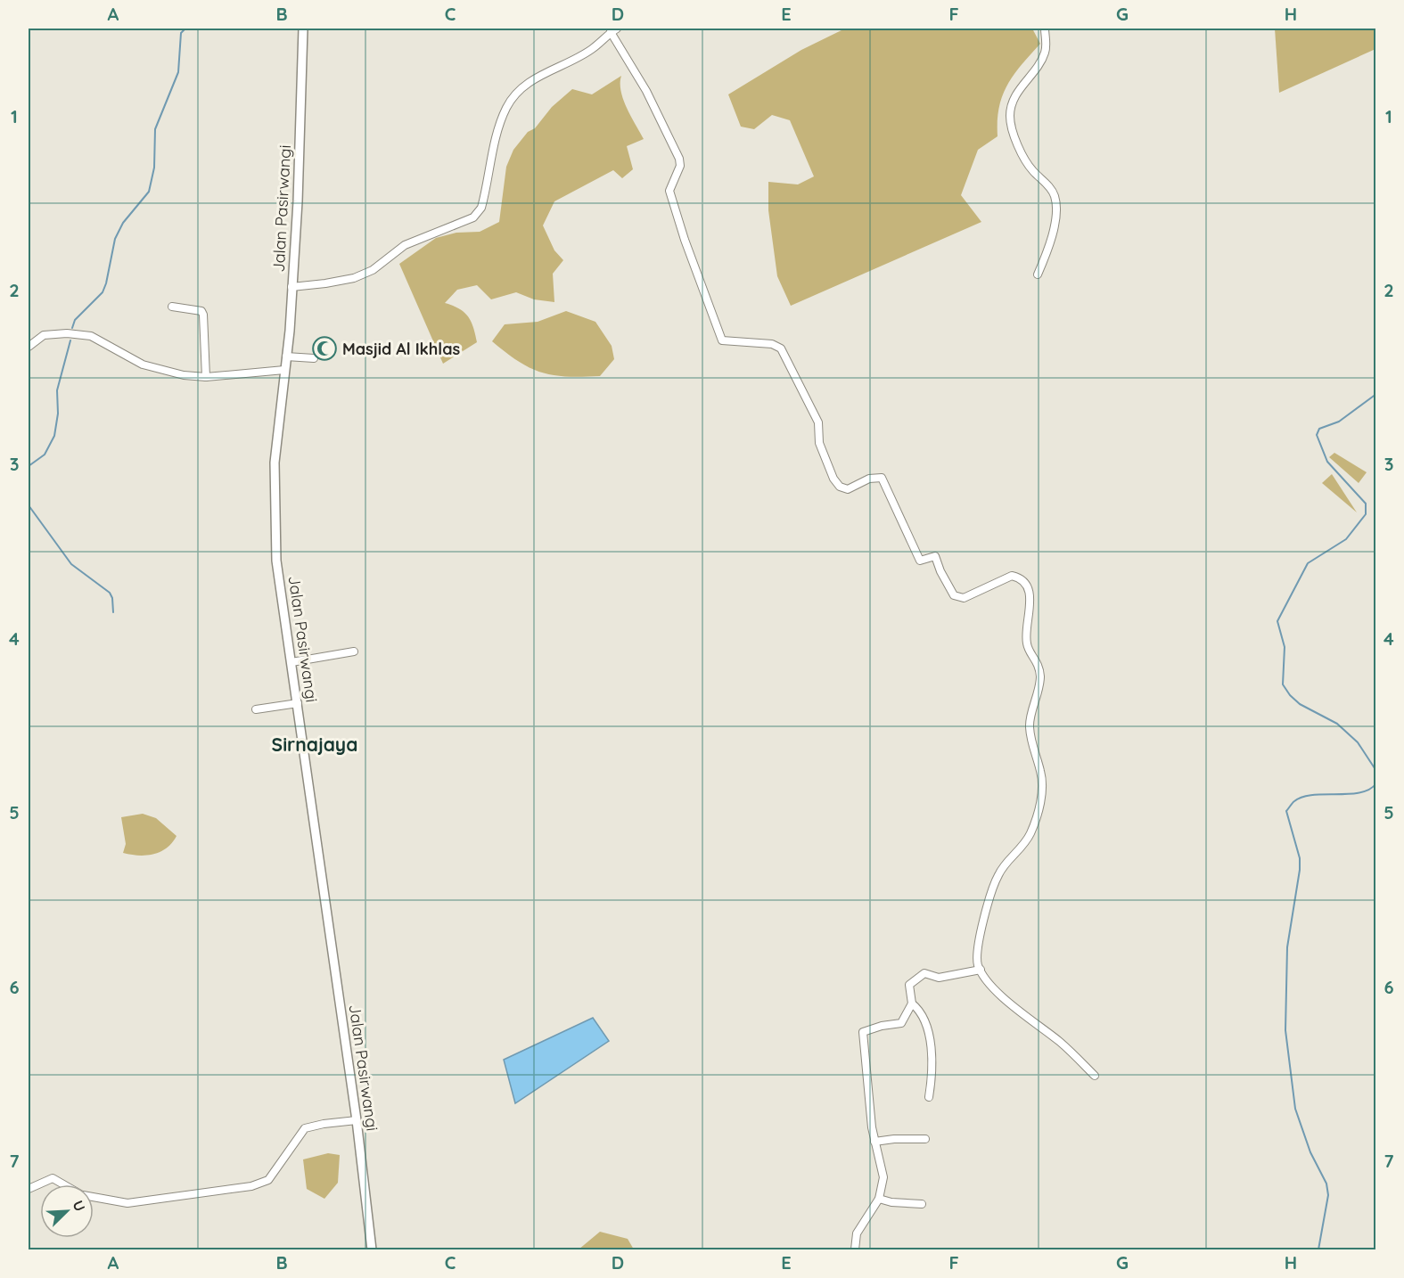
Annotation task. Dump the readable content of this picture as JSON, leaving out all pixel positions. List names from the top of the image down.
{
  "streets": {
    "street": ["Jalan Pasirwangi"]
  },
  "districts": ["Sirnajaya"],
  "places": {
    "mosque": ["Masjid Al Ikhlas"]
  },
  "north": "top right",
  "grid": {
    "columns": [
      "A",
      "B",
      "C",
      "D",
      "E",
      "F",
      "G",
      "H"
    ],
    "rows": [
      "1",
      "2",
      "3",
      "4",
      "5",
      "6",
      "7"
    ]
  }
}
